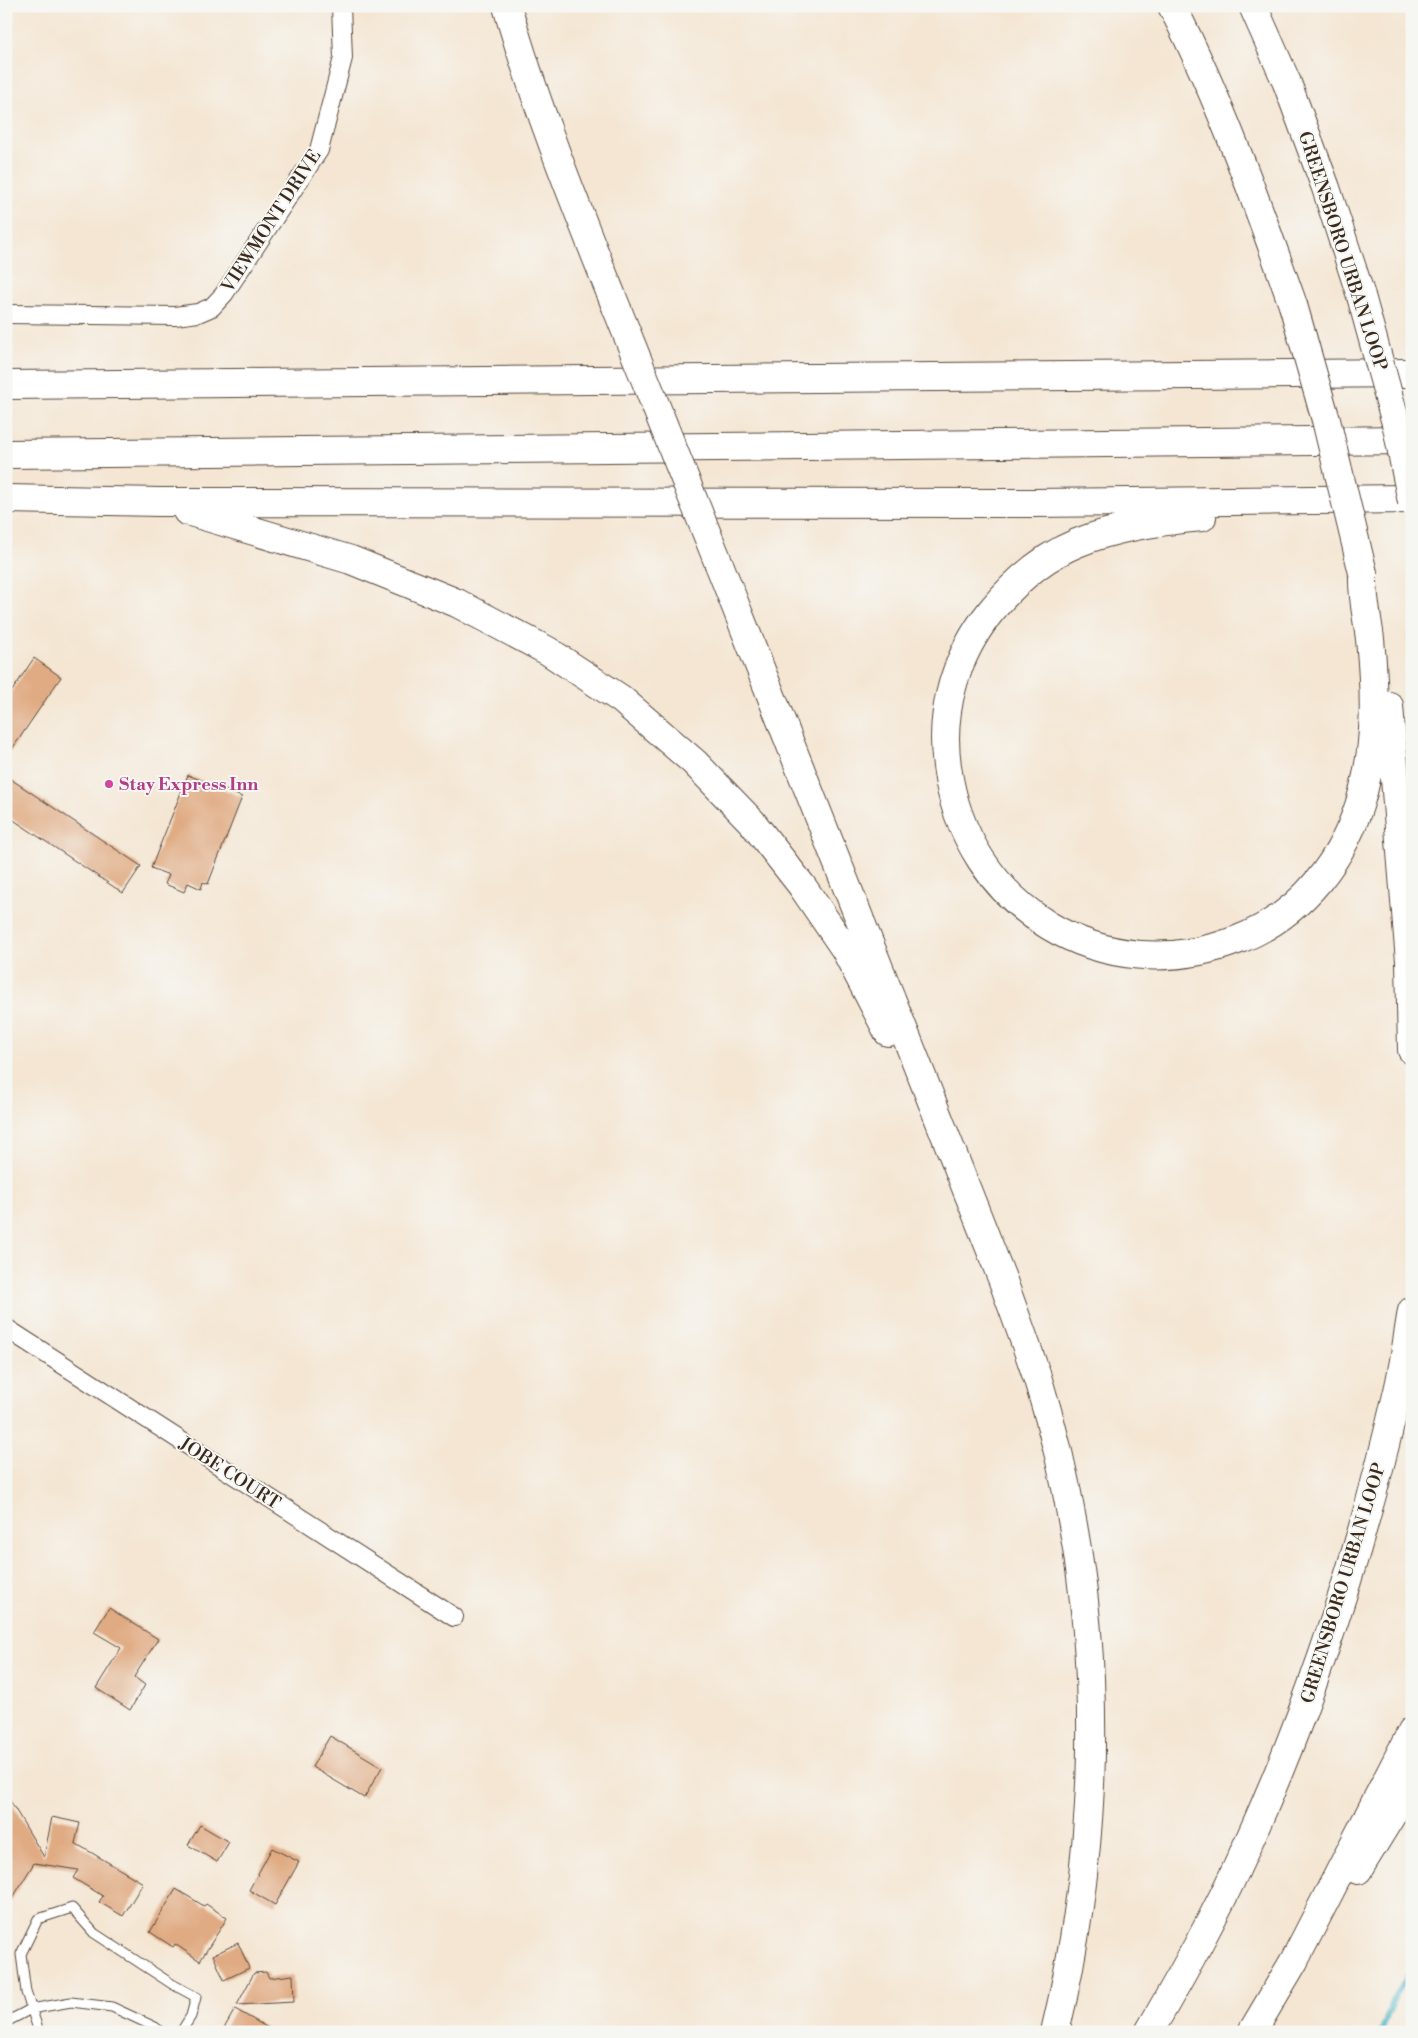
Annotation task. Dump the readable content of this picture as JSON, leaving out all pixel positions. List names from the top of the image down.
{
  "streets": {
    "highway": ["GREENSBORO URBAN LOOP"],
    "street": ["VIEWMONT DRIVE", "JOBE COURT"]
  },
  "places": ["Stay Express Inn"]
}
